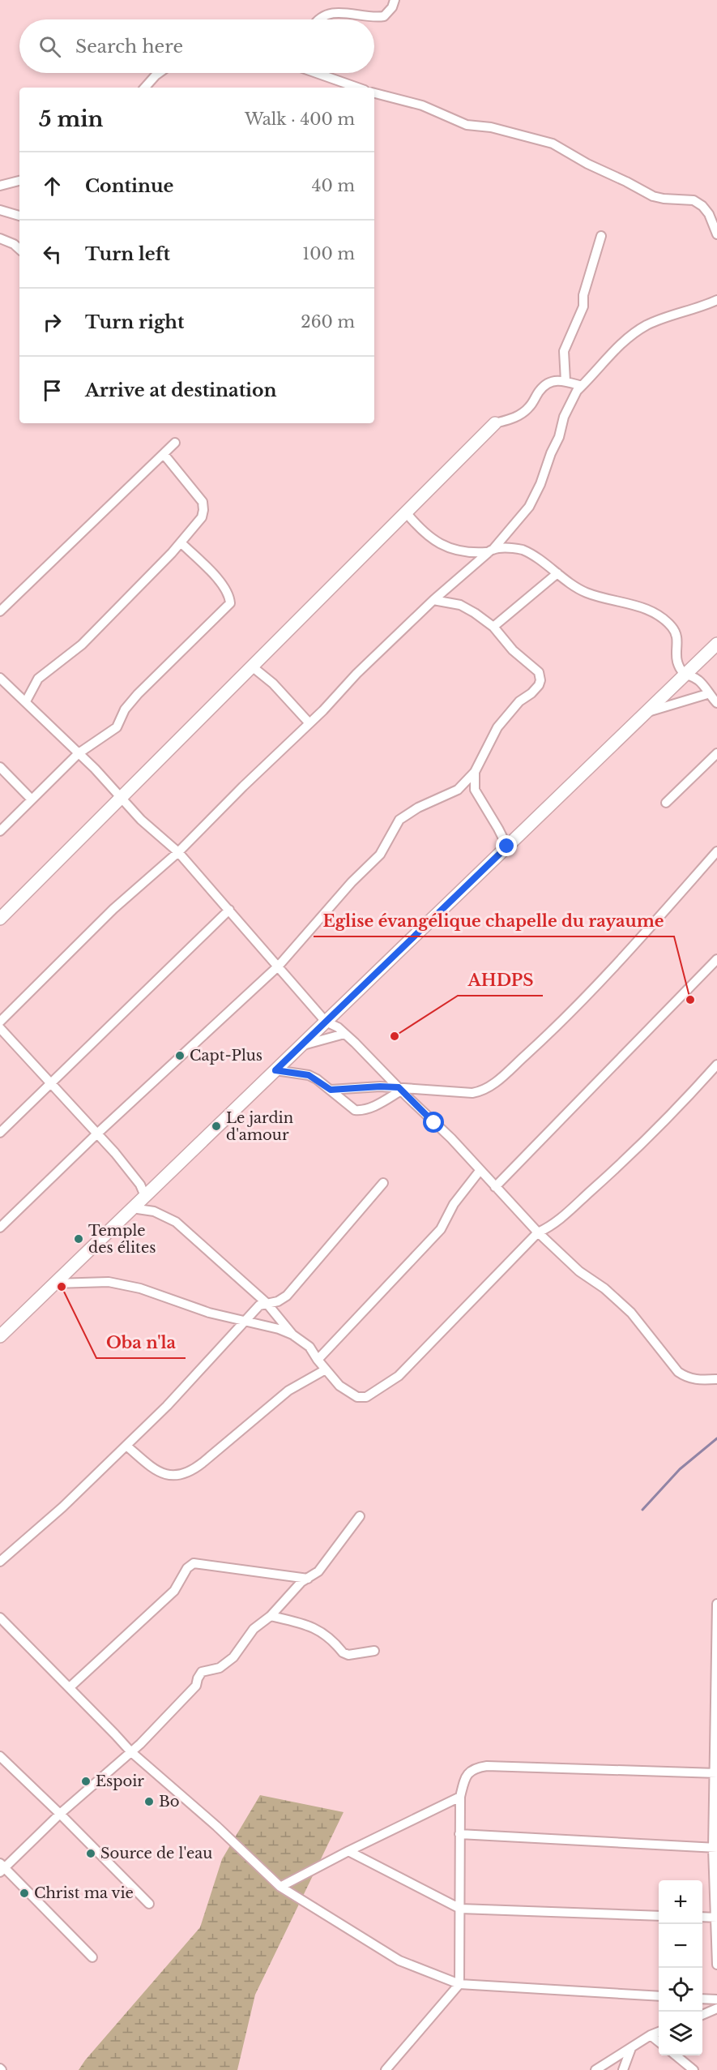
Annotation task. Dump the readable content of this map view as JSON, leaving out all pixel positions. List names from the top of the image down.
{
  "places": [
    "Eglise évangélique chapelle du rayaume",
    "AHDPS",
    "Capt-Plus",
    "Le jardin d'amour",
    "Temple des élites",
    "Oba n'la",
    "Espoir",
    "Bo",
    "Source de l'eau",
    "Christ ma vie"
  ],
  "page": {
    "search": "Search here",
    "heading": ["5 min", "Walk · 400 m"],
    "list": [
      ["Continue", "40 m"],
      ["Turn left", "100 m"],
      ["Turn right", "260 m"],
      "Arrive at destination"
    ],
    "map_buttons": ["+", "−"]
  }
}
